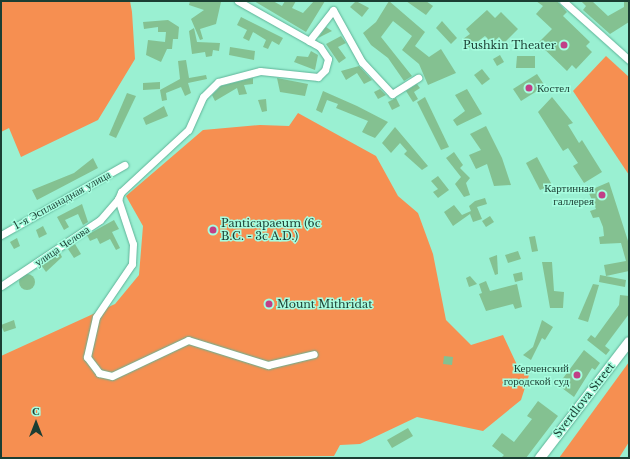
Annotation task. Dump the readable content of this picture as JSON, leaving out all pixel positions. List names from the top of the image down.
{
  "streets": {
    "main road": ["Sverdlova Street"],
    "street": ["1-я Эспланадная улица", "улица Челова"]
  },
  "places": [
    "Pushkin Theater",
    "Костел",
    "Картинная галлерея",
    "Panticapaeum (6c B.C. - 3c A.D.)",
    "Mount Mithridat",
    "Керченский городской суд"
  ],
  "north": "top"
}
